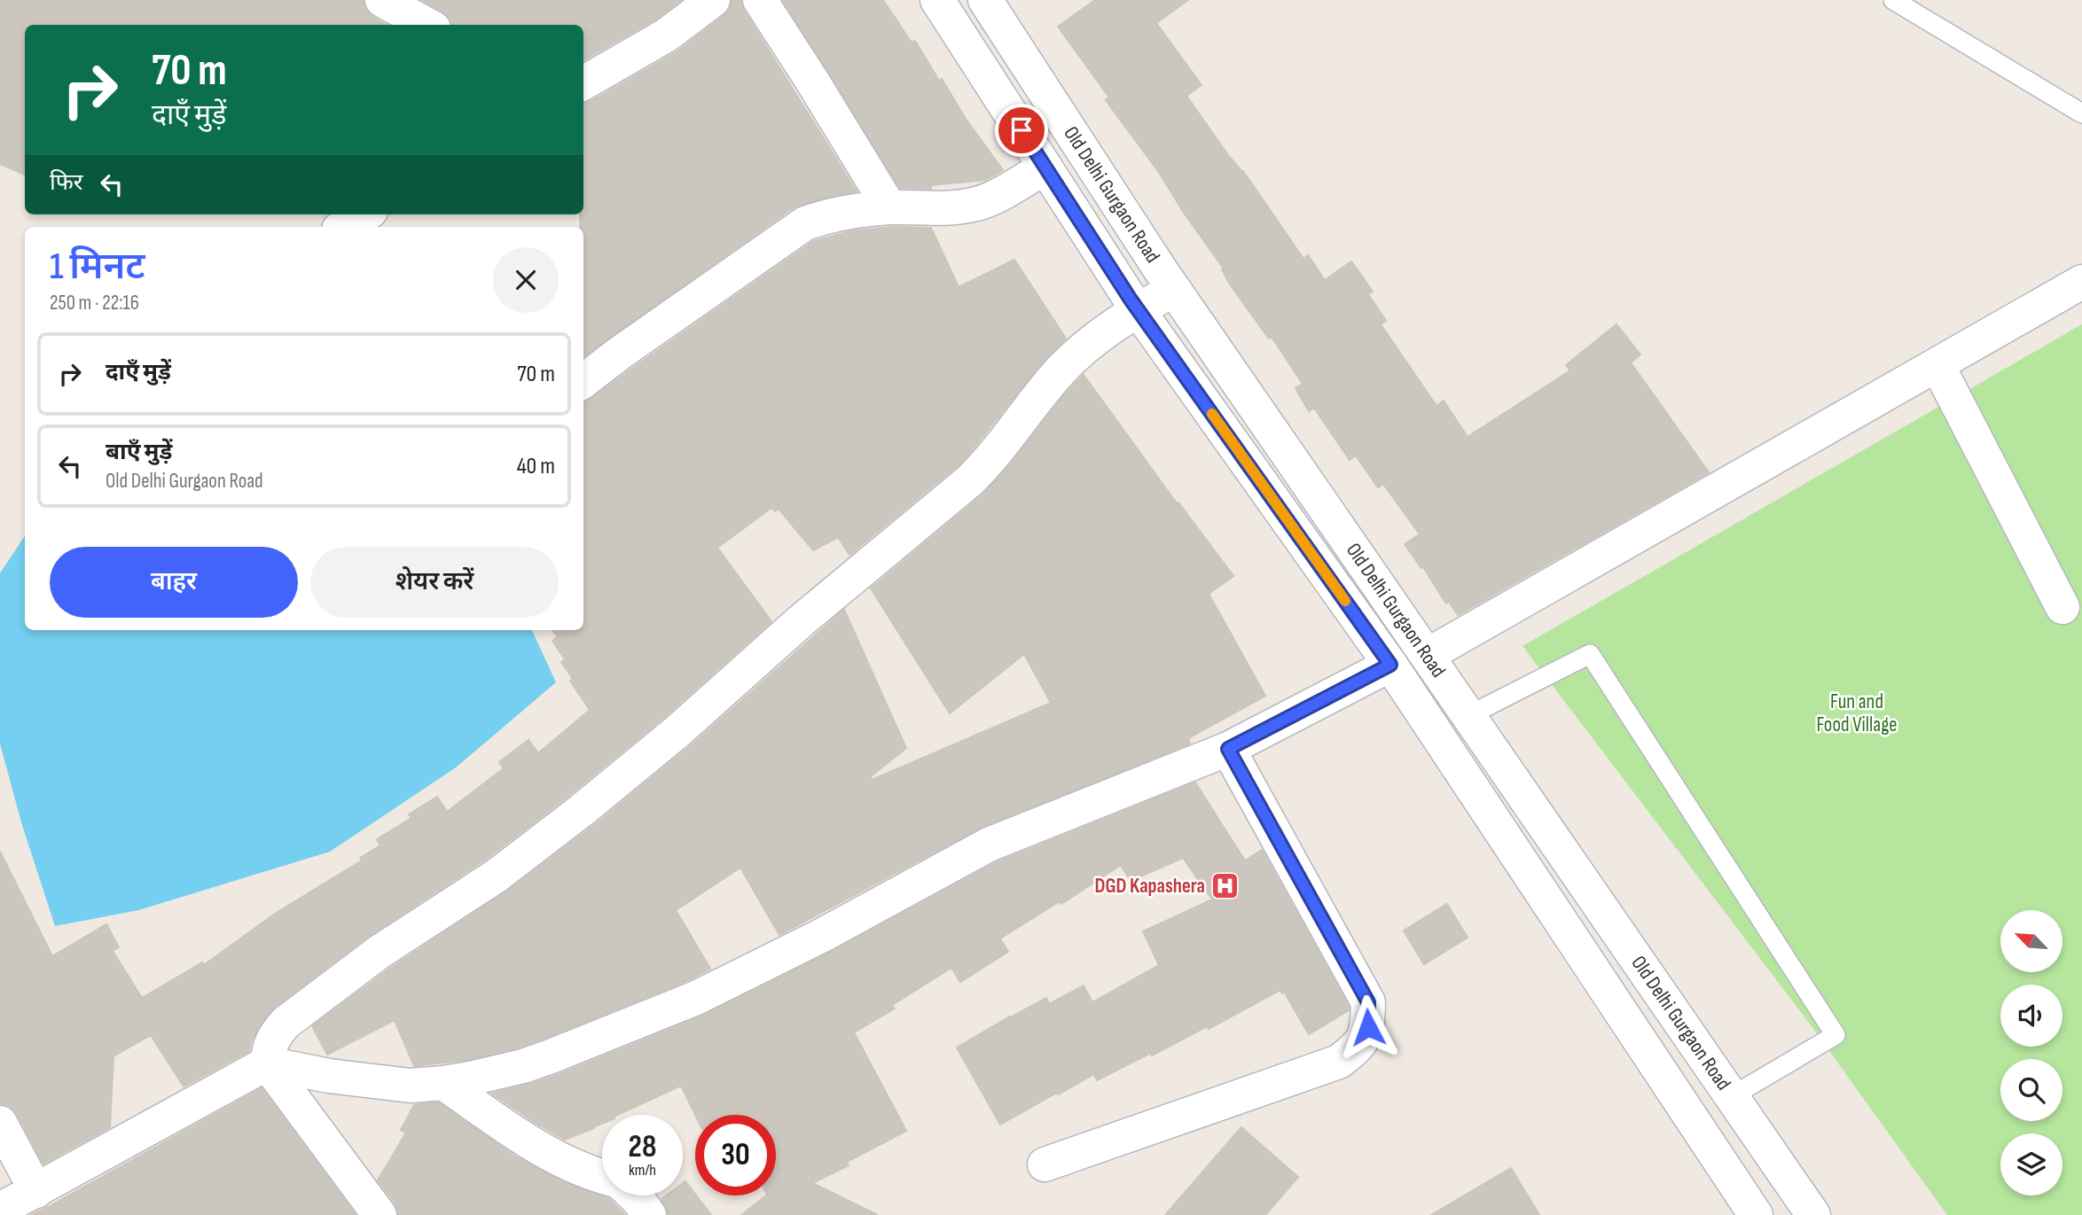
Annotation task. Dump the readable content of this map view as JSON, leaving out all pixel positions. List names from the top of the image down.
{
  "streets": {
    "street": ["Old Delhi Gurgaon Road"]
  },
  "parks": ["Fun and Food Village"],
  "places": {
    "hospital": ["DGD Kapashera"]
  },
  "north": "top left",
  "page": {
    "turn": ["70 m", "दाएँ मुड़ें"],
    "then": "फिर",
    "heading": ["1 मिनट", "250 m · 22:16"],
    "list": [
      {
        "name": "दाएँ मुड़ें",
        "value": "70 m"
      },
      {
        "name": "बाएँ मुड़ें",
        "note": "Old Delhi Gurgaon Road",
        "value": "40 m"
      }
    ],
    "buttons": ["बाहर", "शेयर करें"],
    "speed": "28 km/h",
    "limit": "30"
  }
}
